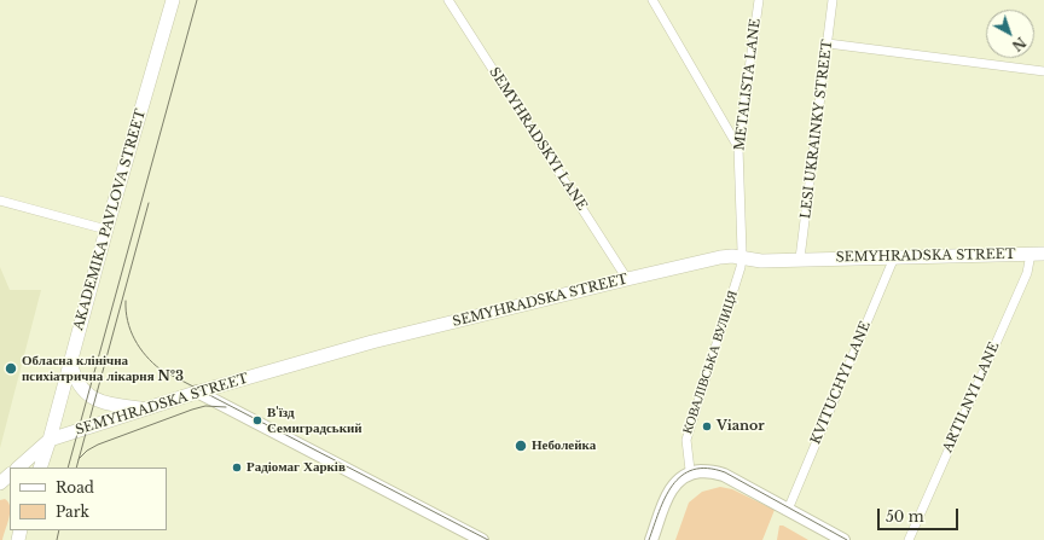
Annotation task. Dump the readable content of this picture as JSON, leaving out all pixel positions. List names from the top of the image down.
{
  "streets": {
    "main road": ["AKADEMIKA PAVLOVA STREET", "SEMYHRADSKA STREET"],
    "street": [
      "METALISTA LANE",
      "LESI UKRAINKY STREET",
      "SEMYHRADSKYI LANE",
      "КОВАЛІВСЬКА ВУЛИЦЯ",
      "KVITUCHYI LANE",
      "ARTILNYI LANE"
    ]
  },
  "crossings": [
    ["METALISTA LANE", "SEMYHRADSKA STREET"],
    ["METALISTA LANE", "КОВАЛІВСЬКА ВУЛИЦЯ"],
    ["LESI UKRAINKY STREET", "SEMYHRADSKA STREET"],
    ["SEMYHRADSKYI LANE", "SEMYHRADSKA STREET"],
    ["AKADEMIKA PAVLOVA STREET", "SEMYHRADSKA STREET"],
    ["SEMYHRADSKA STREET", "КОВАЛІВСЬКА ВУЛИЦЯ"],
    ["SEMYHRADSKA STREET", "KVITUCHYI LANE"],
    ["SEMYHRADSKA STREET", "ARTILNYI LANE"]
  ],
  "places": [
    "Обласна клінічна психіатрична лікарня №3",
    "В'їзд Семиградський",
    "Vianor",
    "Неболейка",
    "Радіомаг Харків"
  ],
  "legend": ["Road", "Park"],
  "scale_bar": "50 m",
  "north": "bottom right"
}
